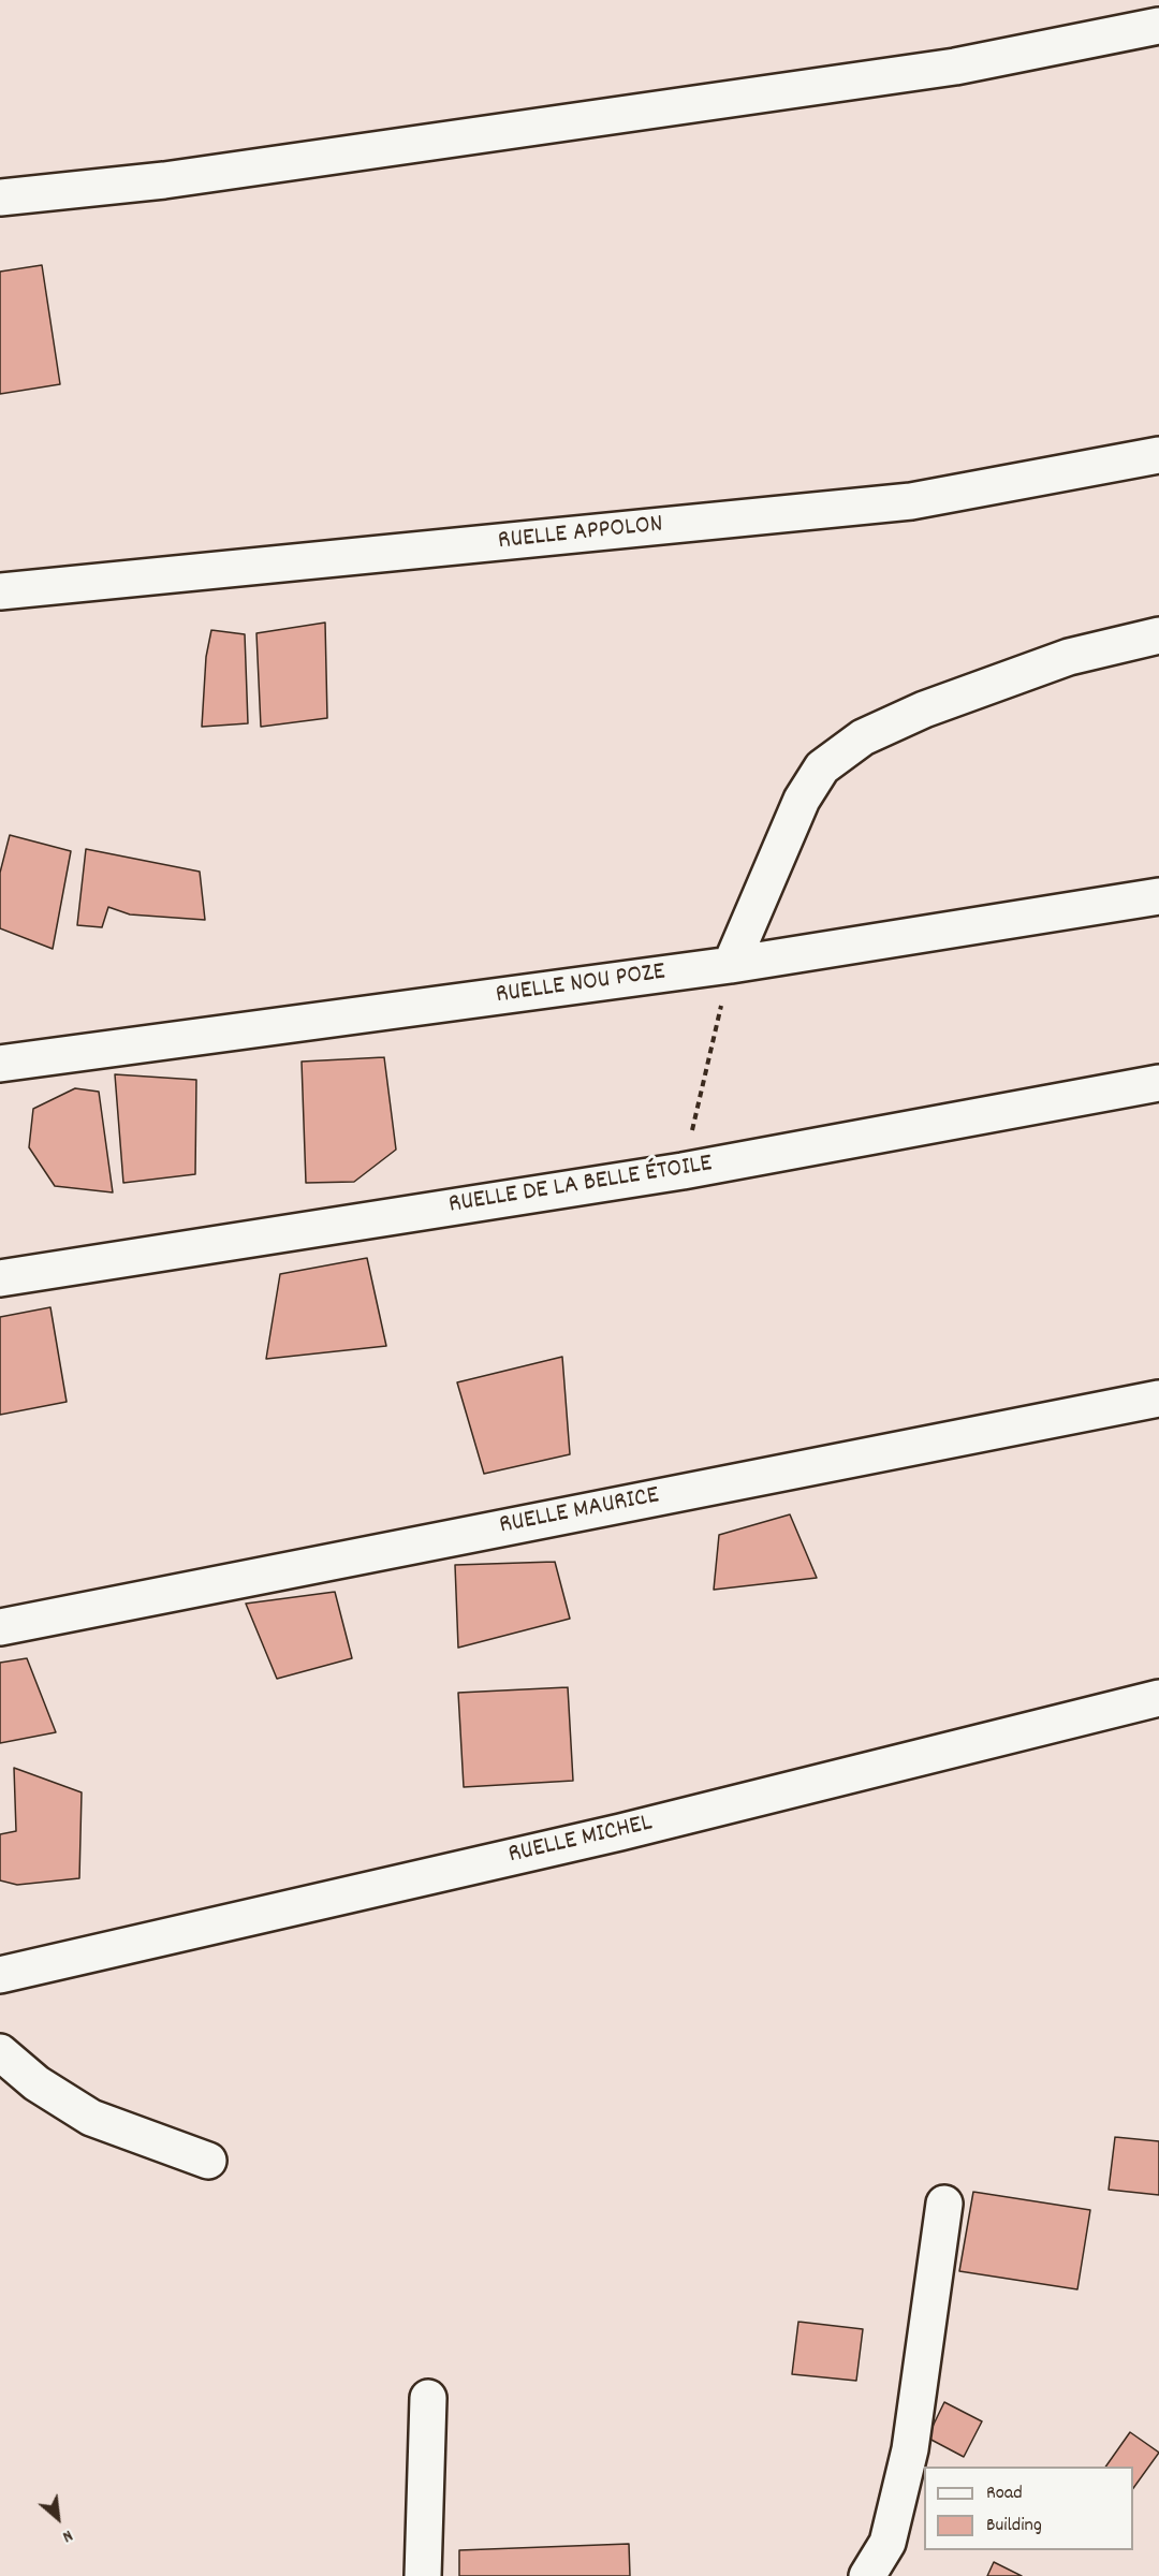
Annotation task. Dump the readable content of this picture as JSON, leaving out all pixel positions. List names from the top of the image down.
{
  "streets": {
    "street": [
      "RUELLE APPOLON",
      "RUELLE NOU POZE",
      "RUELLE DE LA BELLE ÉTOILE",
      "RUELLE MAURICE",
      "RUELLE MICHEL"
    ]
  },
  "legend": ["Road", "Building"],
  "north": "bottom right"
}
